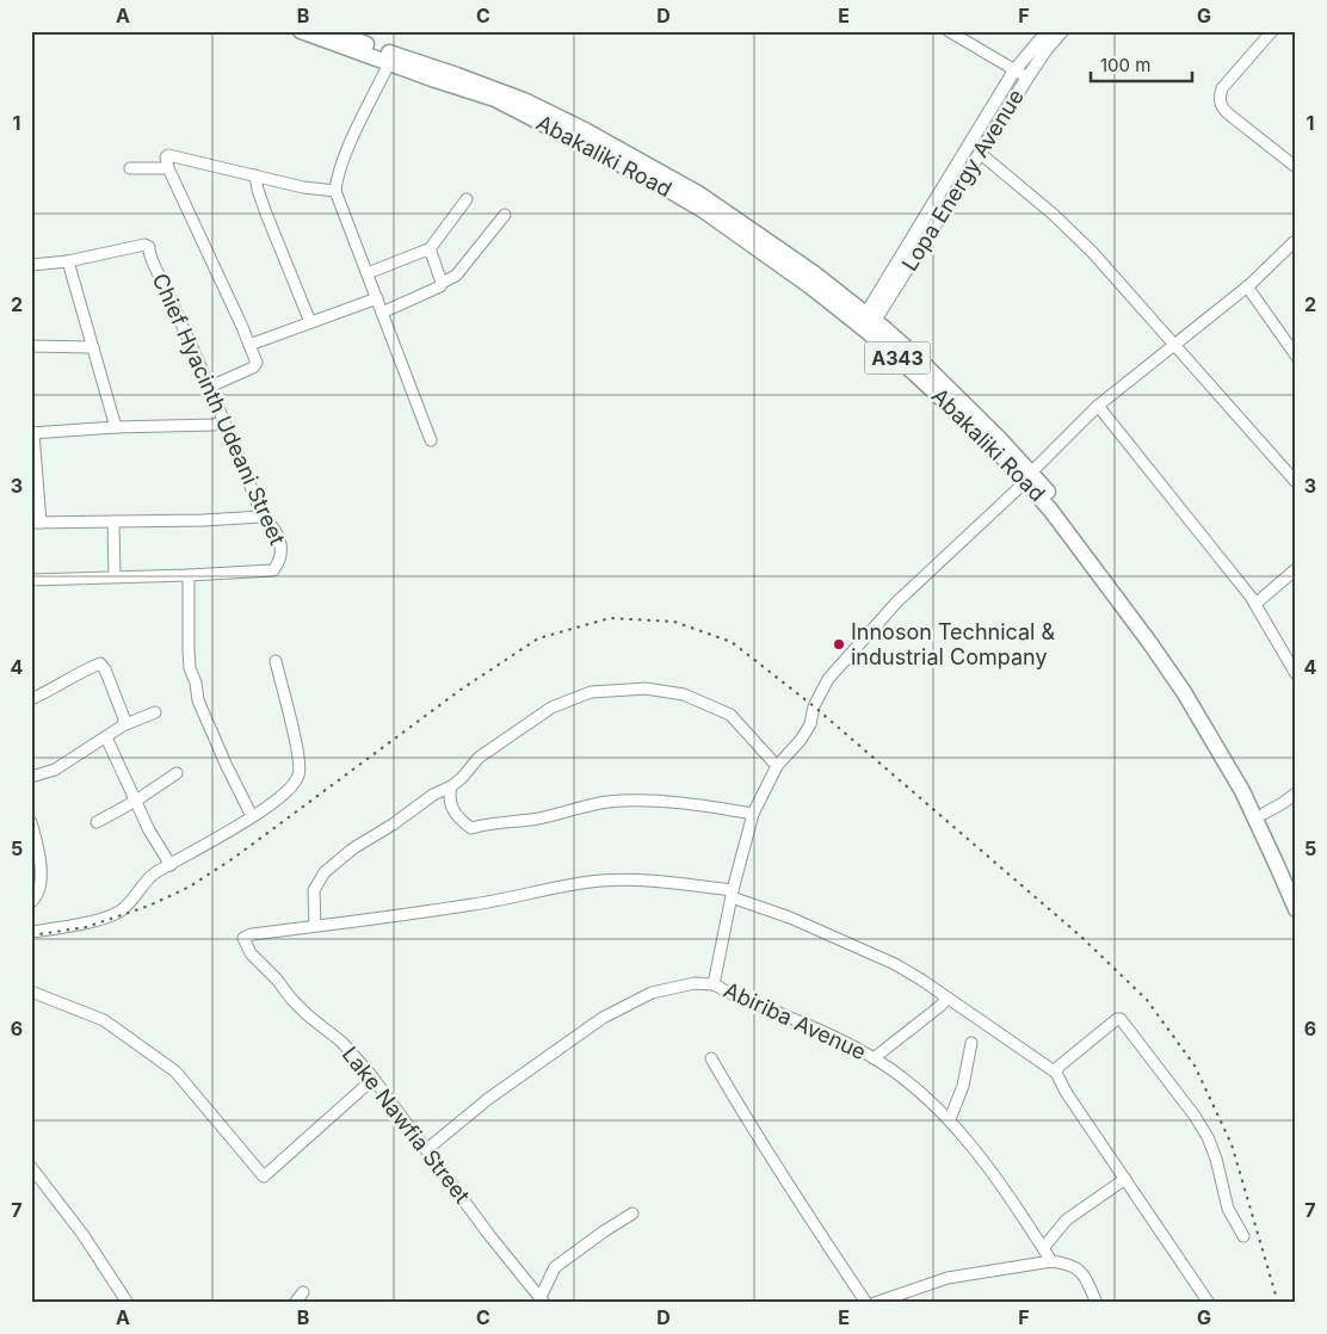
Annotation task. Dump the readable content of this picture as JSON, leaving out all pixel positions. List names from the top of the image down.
{
  "streets": {
    "highway": ["Abakaliki Road", "A343"],
    "main road": ["Lopa Energy Avenue"],
    "street": ["Chief Hyacinth Udeani Street", "Abiriba Avenue", "Lake Nawfia Street"]
  },
  "crossings": [
    ["Abakaliki Road", "Lopa Energy Avenue"],
    ["Abiriba Avenue", "Lake Nawfia Street"]
  ],
  "places": ["Innoson Technical & industrial Company"],
  "scale_bar": "100 m",
  "grid": {
    "columns": [
      "A",
      "B",
      "C",
      "D",
      "E",
      "F",
      "G"
    ],
    "rows": [
      "1",
      "2",
      "3",
      "4",
      "5",
      "6",
      "7"
    ]
  }
}
